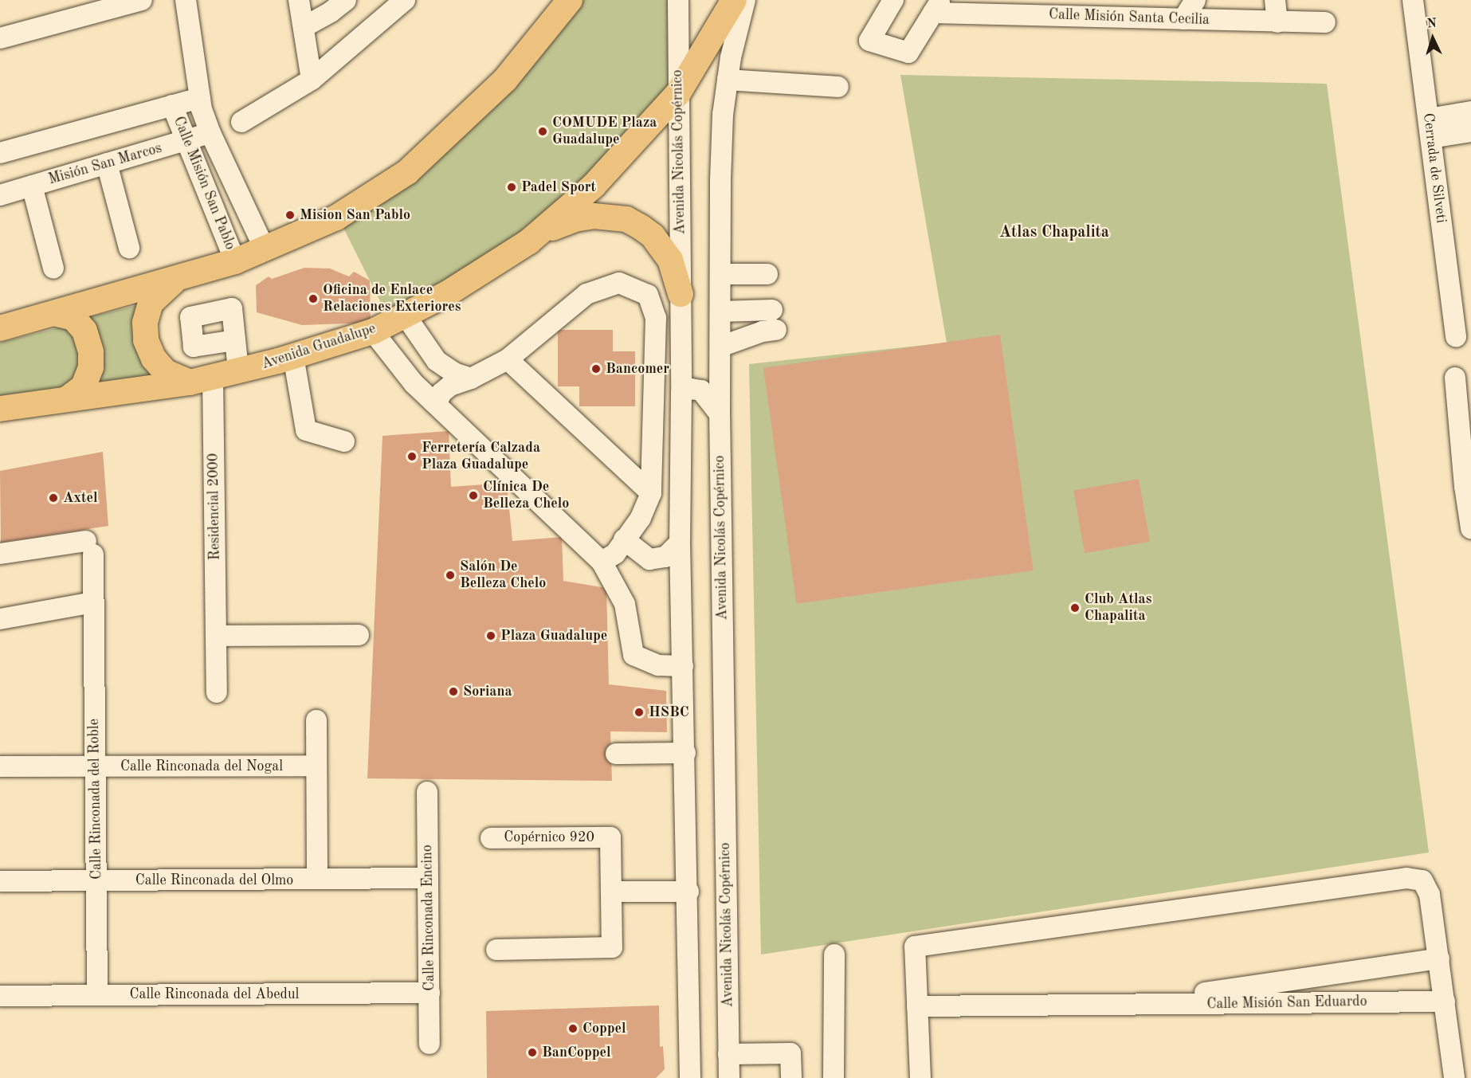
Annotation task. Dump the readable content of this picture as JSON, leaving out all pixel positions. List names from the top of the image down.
{
  "streets": {
    "main road": ["Avenida Guadalupe"],
    "street": [
      "Calle Misión Santa Cecilia",
      "Avenida Nicolás Copérnico",
      "Misión San Marcos",
      "Cerrada de Silveti",
      "Calle Misión San Pablo",
      "Residencial 2000",
      "Calle Rinconada del Nogal",
      "Calle Rinconada del Roble",
      "Copérnico 920",
      "Calle Rinconada del Olmo",
      "Calle Rinconada Encino",
      "Calle Rinconada del Abedul",
      "Calle Misión San Eduardo"
    ]
  },
  "crossings": [
    ["Avenida Nicolás Copérnico", "Avenida Guadalupe"],
    ["Misión San Marcos", "Calle Misión San Pablo"],
    ["Avenida Guadalupe", "Residencial 2000"],
    ["Calle Rinconada del Nogal", "Calle Rinconada del Roble"],
    ["Calle Rinconada del Roble", "Calle Rinconada del Olmo"],
    ["Calle Rinconada del Roble", "Calle Rinconada del Abedul"],
    ["Calle Rinconada del Olmo", "Calle Rinconada Encino"],
    ["Calle Rinconada Encino", "Calle Rinconada del Abedul"]
  ],
  "districts": ["Atlas Chapalita"],
  "places": [
    "COMUDE Plaza Guadalupe",
    "Padel Sport",
    "Mision San Pablo",
    "Oficina de Enlace Relaciones Exteriores",
    "Bancomer",
    "Ferretería Calzada Plaza Guadalupe",
    "Clínica De Belleza Chelo",
    "Axtel",
    "Salón De Belleza Chelo",
    "Club Atlas Chapalita",
    "Plaza Guadalupe",
    "Soriana",
    "HSBC",
    "Coppel",
    "BanCoppel"
  ],
  "north": "top"
}
